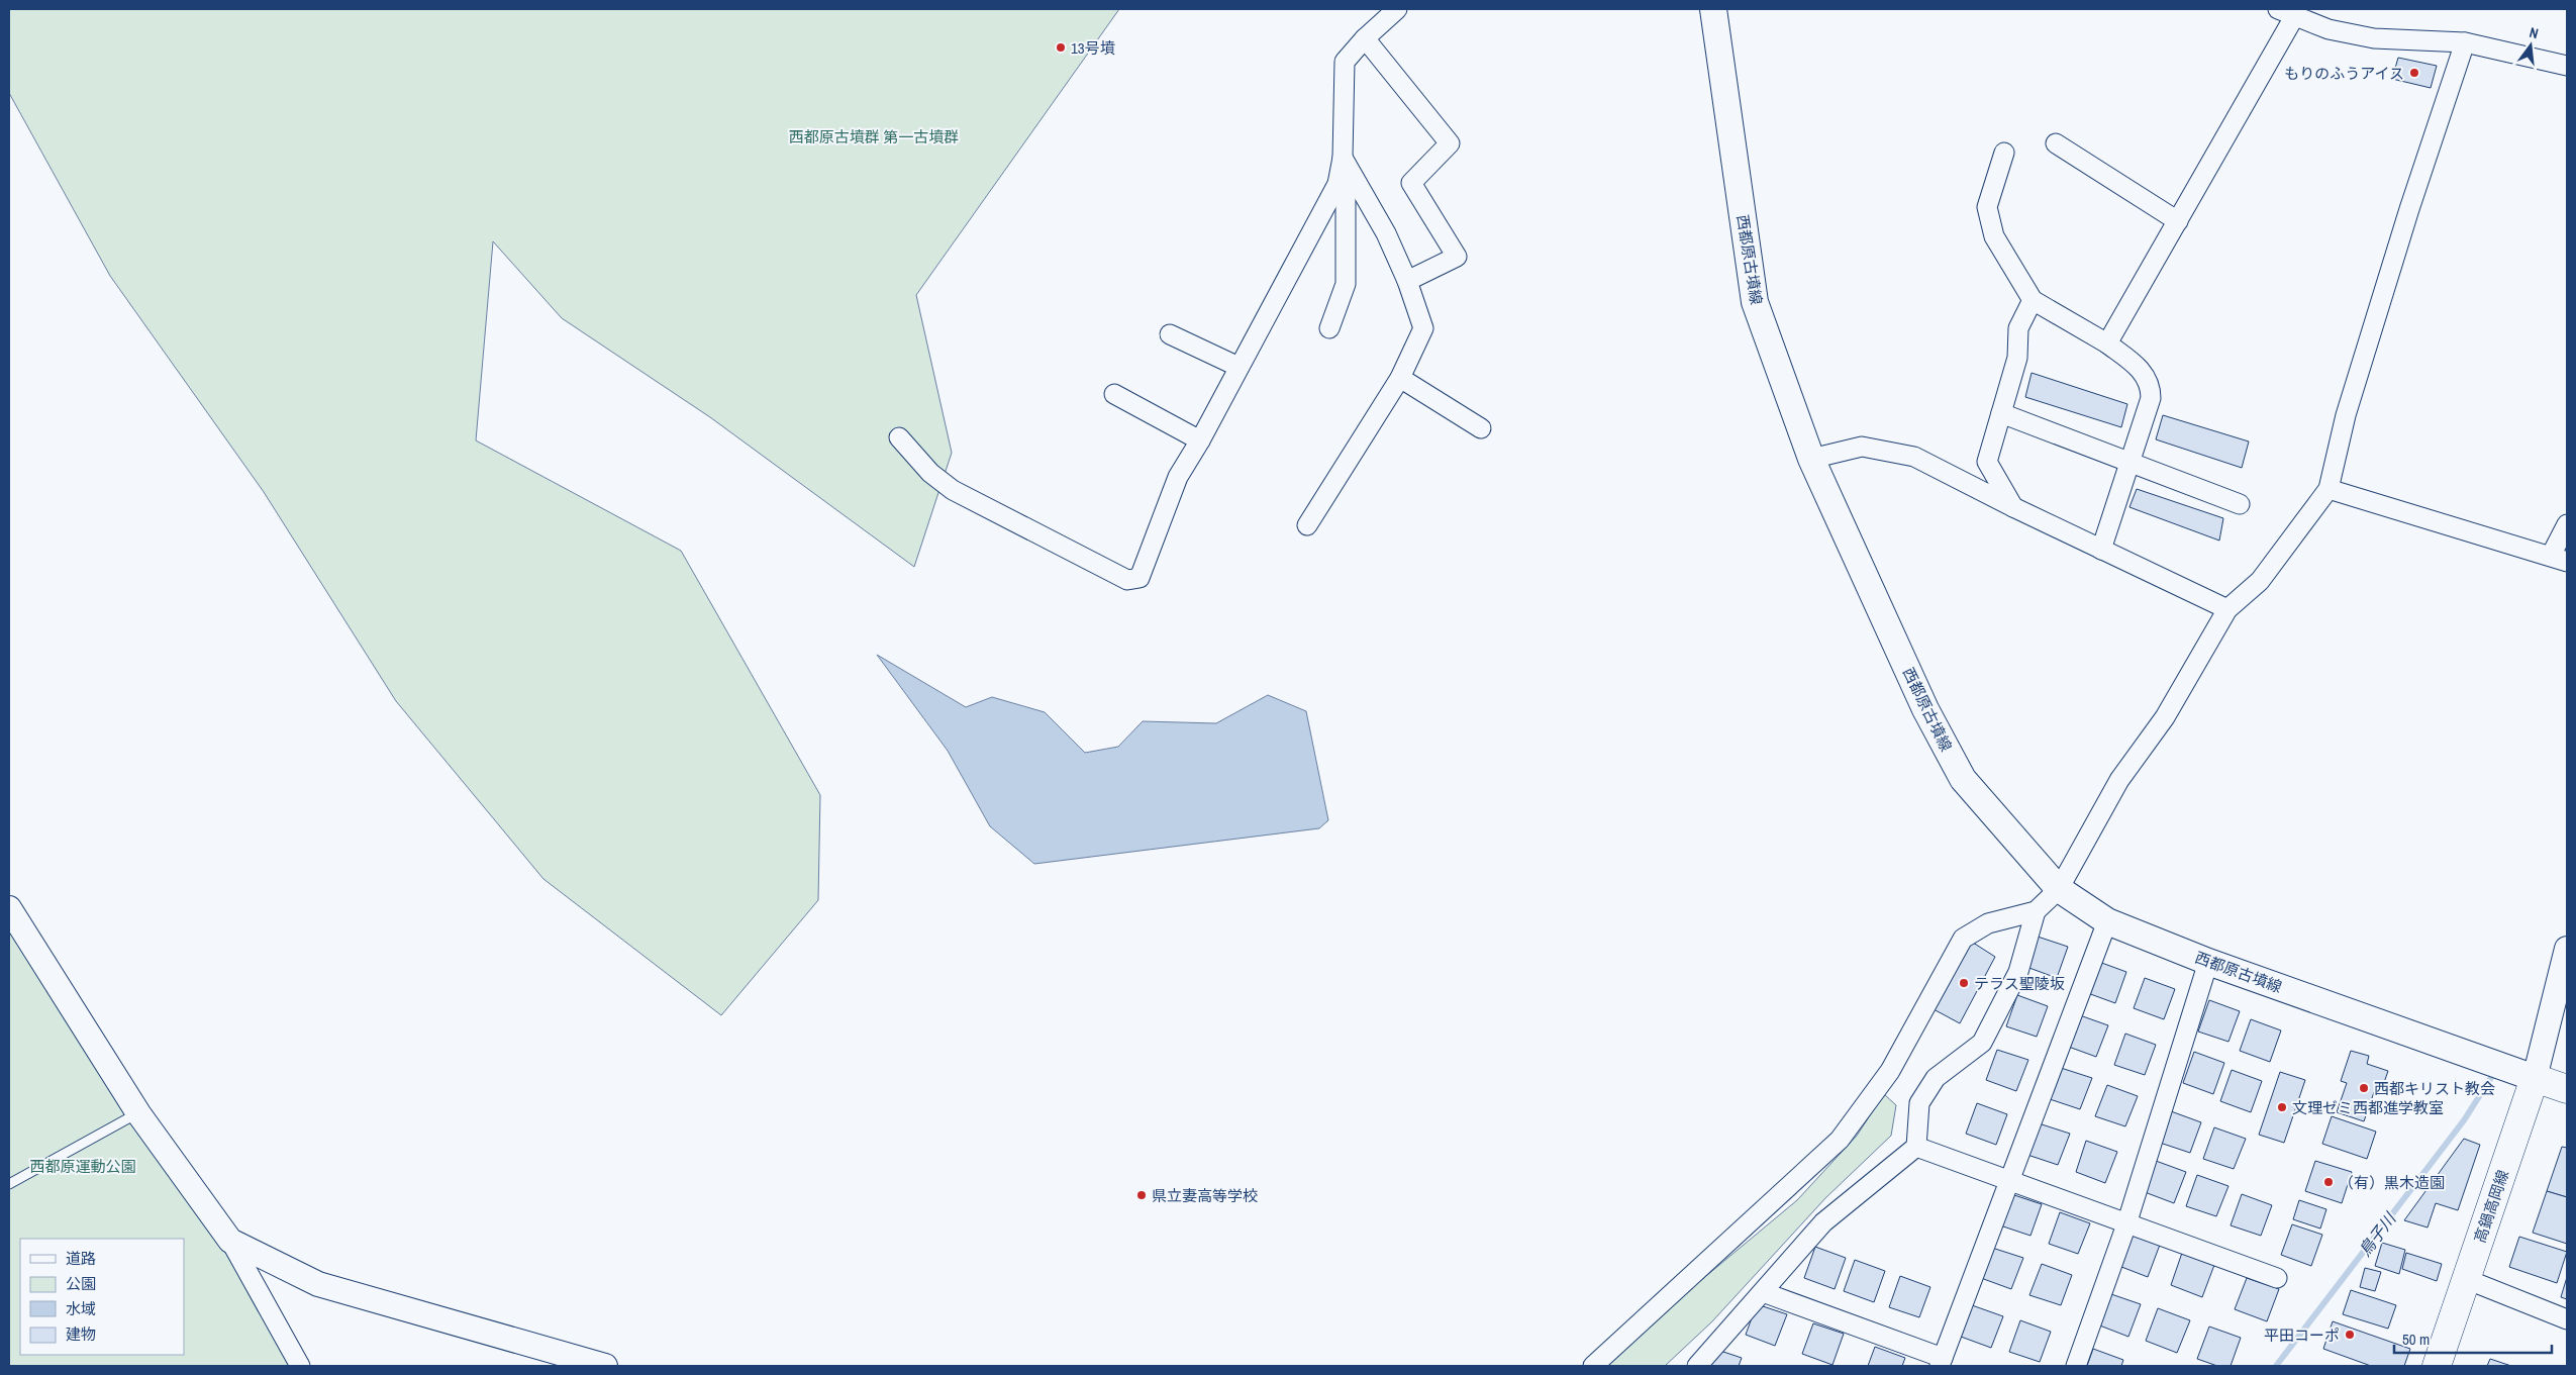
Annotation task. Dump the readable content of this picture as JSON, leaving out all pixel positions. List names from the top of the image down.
{
  "streets": {
    "main road": ["西都原古墳線", "高鍋高岡線"]
  },
  "crossings": [
    ["西都原古墳線", "高鍋高岡線"]
  ],
  "water": ["鳥子川"],
  "parks": ["西都原古墳群 第一古墳群", "西都原運動公園"],
  "places": [
    "13号墳",
    "もりのふうアイス",
    "テラス聖陵坂",
    "西都キリスト教会",
    "文理ゼミ西都進学教室",
    "（有）黒木造園",
    "県立妻高等学校",
    "平田コーポ"
  ],
  "legend": [
    "道路",
    "公園",
    "水域",
    "建物"
  ],
  "scale_bar": "50 m",
  "north": "top"
}
